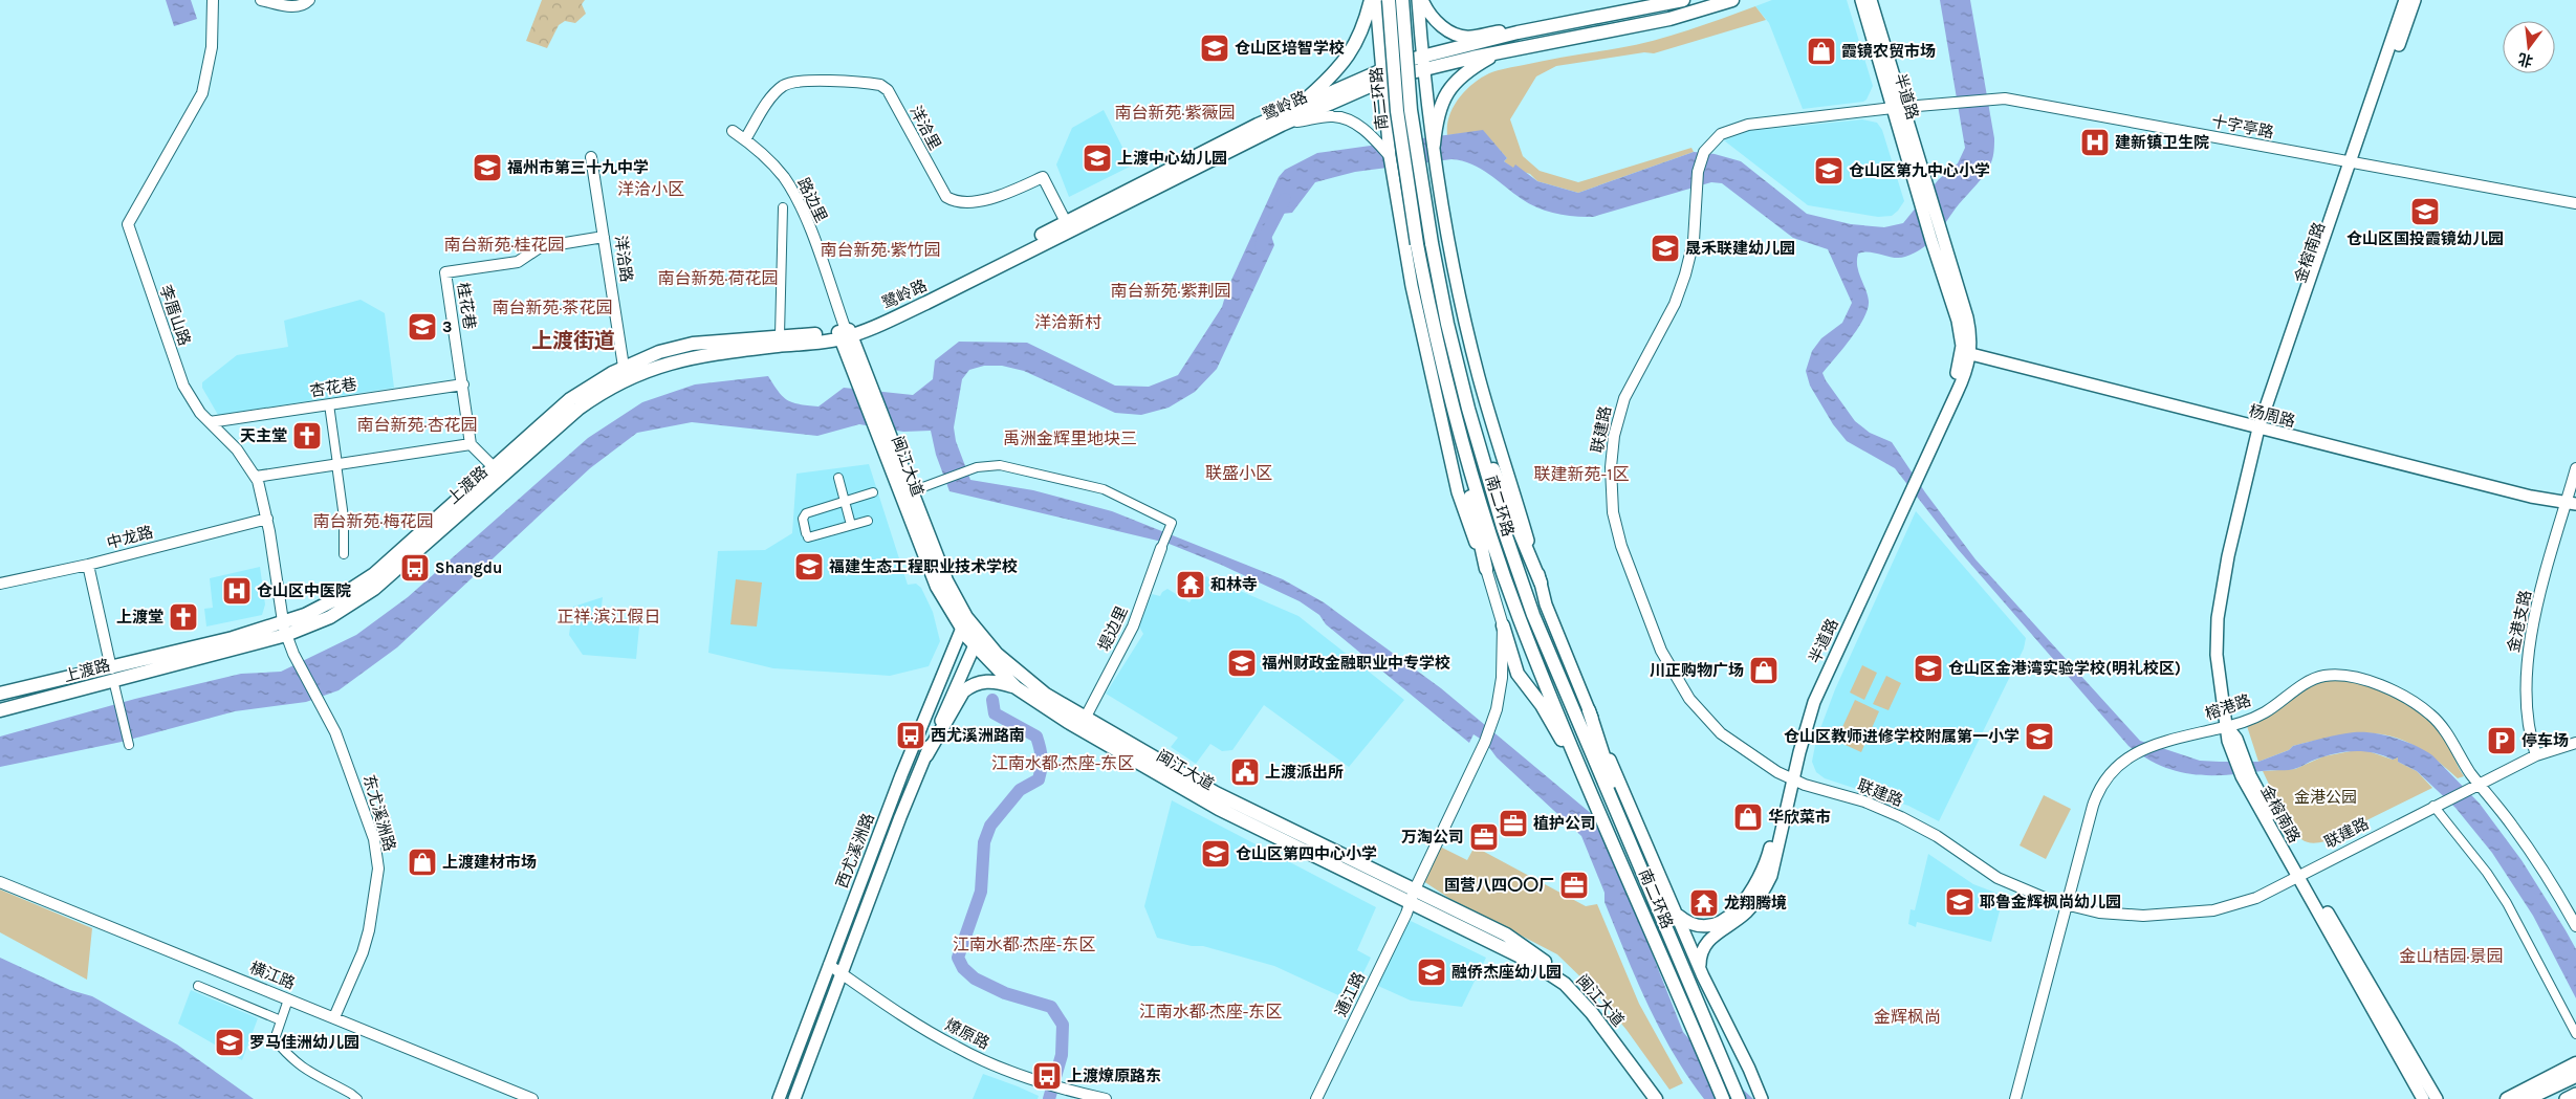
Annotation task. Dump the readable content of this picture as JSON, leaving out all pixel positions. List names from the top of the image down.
{
  "streets": {
    "main road": [
      "半道路",
      "南二环路",
      "鹭岭路",
      "金榕南路",
      "杨周路",
      "闽江大道",
      "上渡路",
      "西尤溪洲路"
    ],
    "street": [
      "十字亭路",
      "洋洽里",
      "路边里",
      "洋洽路",
      "桂花巷",
      "李厝山路",
      "杏花巷",
      "联建路",
      "中龙路",
      "金港支路",
      "堤边里",
      "榕港路",
      "东尤溪洲路",
      "横江路",
      "通江路",
      "燎原路"
    ]
  },
  "crossings": [
    ["半道路", "十字亭路"],
    ["半道路", "杨周路"],
    ["半道路", "联建路"],
    ["鹭岭路", "洋洽里"],
    ["鹭岭路", "路边里"],
    ["鹭岭路", "闽江大道"],
    ["鹭岭路", "上渡路"],
    ["十字亭路", "金榕南路"],
    ["十字亭路", "联建路"],
    ["洋洽里", "路边里"],
    ["路边里", "闽江大道"],
    ["路边里", "上渡路"],
    ["金榕南路", "杨周路"],
    ["金榕南路", "联建路"],
    ["金榕南路", "榕港路"],
    ["洋洽路", "桂花巷"],
    ["洋洽路", "上渡路"],
    ["桂花巷", "杏花巷"],
    ["李厝山路", "杏花巷"],
    ["李厝山路", "上渡路"],
    ["李厝山路", "中龙路"],
    ["李厝山路", "东尤溪洲路"],
    ["杨周路", "金港支路"],
    ["联建路", "金港支路"],
    ["联建路", "榕港路"],
    ["闽江大道", "上渡路"],
    ["闽江大道", "堤边里"],
    ["闽江大道", "西尤溪洲路"],
    ["闽江大道", "通江路"],
    ["东尤溪洲路", "横江路"],
    ["西尤溪洲路", "燎原路"]
  ],
  "districts": [
    "南台新苑·紫薇园",
    "洋洽小区",
    "南台新苑·桂花园",
    "南台新苑·紫竹园",
    "南台新苑·荷花园",
    "南台新苑·紫荆园",
    "南台新苑·茶花园",
    "洋洽新村",
    "上渡街道",
    "南台新苑·杏花园",
    "禹洲金辉里地块三",
    "联盛小区",
    "联建新苑-1区",
    "南台新苑·梅花园",
    "正祥·滨江假日",
    "江南水都·杰座-东区",
    "江南水都·杰座-东区",
    "金山桔园·景园",
    "江南水都·杰座-东区",
    "金辉枫尚"
  ],
  "parks": ["金港公园"],
  "places": {
    "school or university": [
      "仓山区培智学校",
      "上渡中心幼儿园",
      "福州市第三十九中学",
      "仓山区第九中心小学",
      "仓山区国投霞镜幼儿园",
      "晟禾联建幼儿园",
      "3",
      "福建生态工程职业技术学校",
      "福州财政金融职业中专学校",
      "仓山区金港湾实验学校(明礼校区)",
      "仓山区教师进修学校附属第一小学",
      "仓山区第四中心小学",
      "耶鲁金辉枫尚幼儿园",
      "融侨杰座幼儿园",
      "罗马佳洲幼儿园"
    ],
    "shop": [
      "霞镜农贸市场",
      "川正购物广场",
      "华欣菜市",
      "上渡建材市场"
    ],
    "hospital": ["建新镇卫生院", "仓山区中医院"],
    "church": ["天主堂", "上渡堂"],
    "bus stop": ["Shangdu", "西尤溪洲路南", "上渡燎原路东"],
    "temple": ["和林寺", "龙翔腾境"],
    "parking": ["停车场"],
    "public building": ["上渡派出所"],
    "office": ["植护公司", "万淘公司", "国营八四〇〇厂"]
  },
  "north": "bottom"
}
